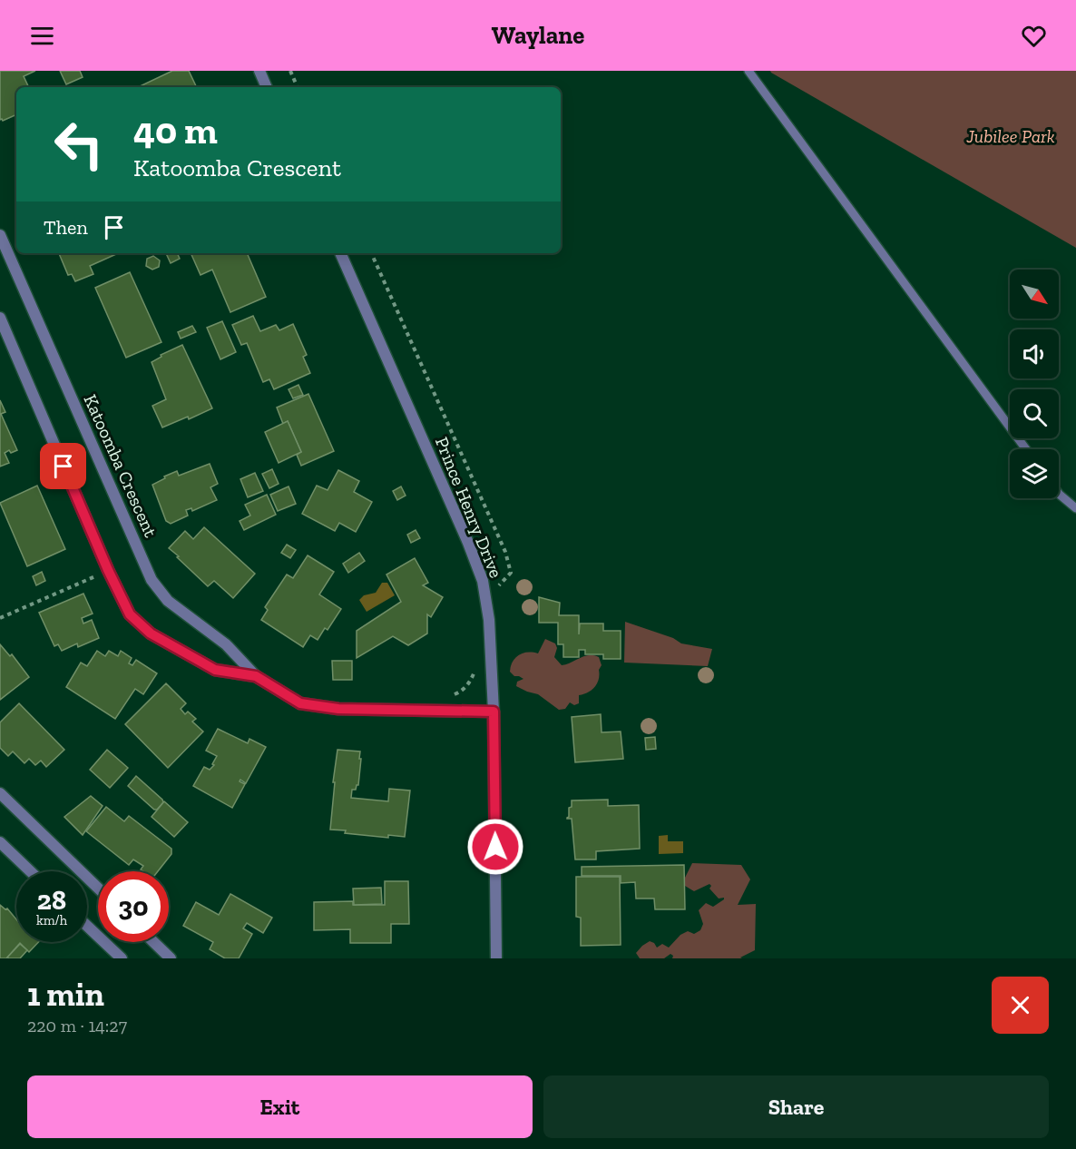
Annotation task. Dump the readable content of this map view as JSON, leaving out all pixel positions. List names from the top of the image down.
{
  "streets": {
    "street": ["Katoomba Crescent", "Prince Henry Drive"]
  },
  "crossings": [
    ["Katoomba Crescent", "Prince Henry Drive"]
  ],
  "parks": ["Jubilee Park"],
  "north": "bottom right",
  "page": {
    "header": "Waylane",
    "turn": ["40 m", "Katoomba Crescent"],
    "then": "Then",
    "speed": "28 km/h",
    "limit": "30",
    "heading": ["1 min", "220 m · 14:27"],
    "buttons": ["Exit", "Share"]
  }
}
